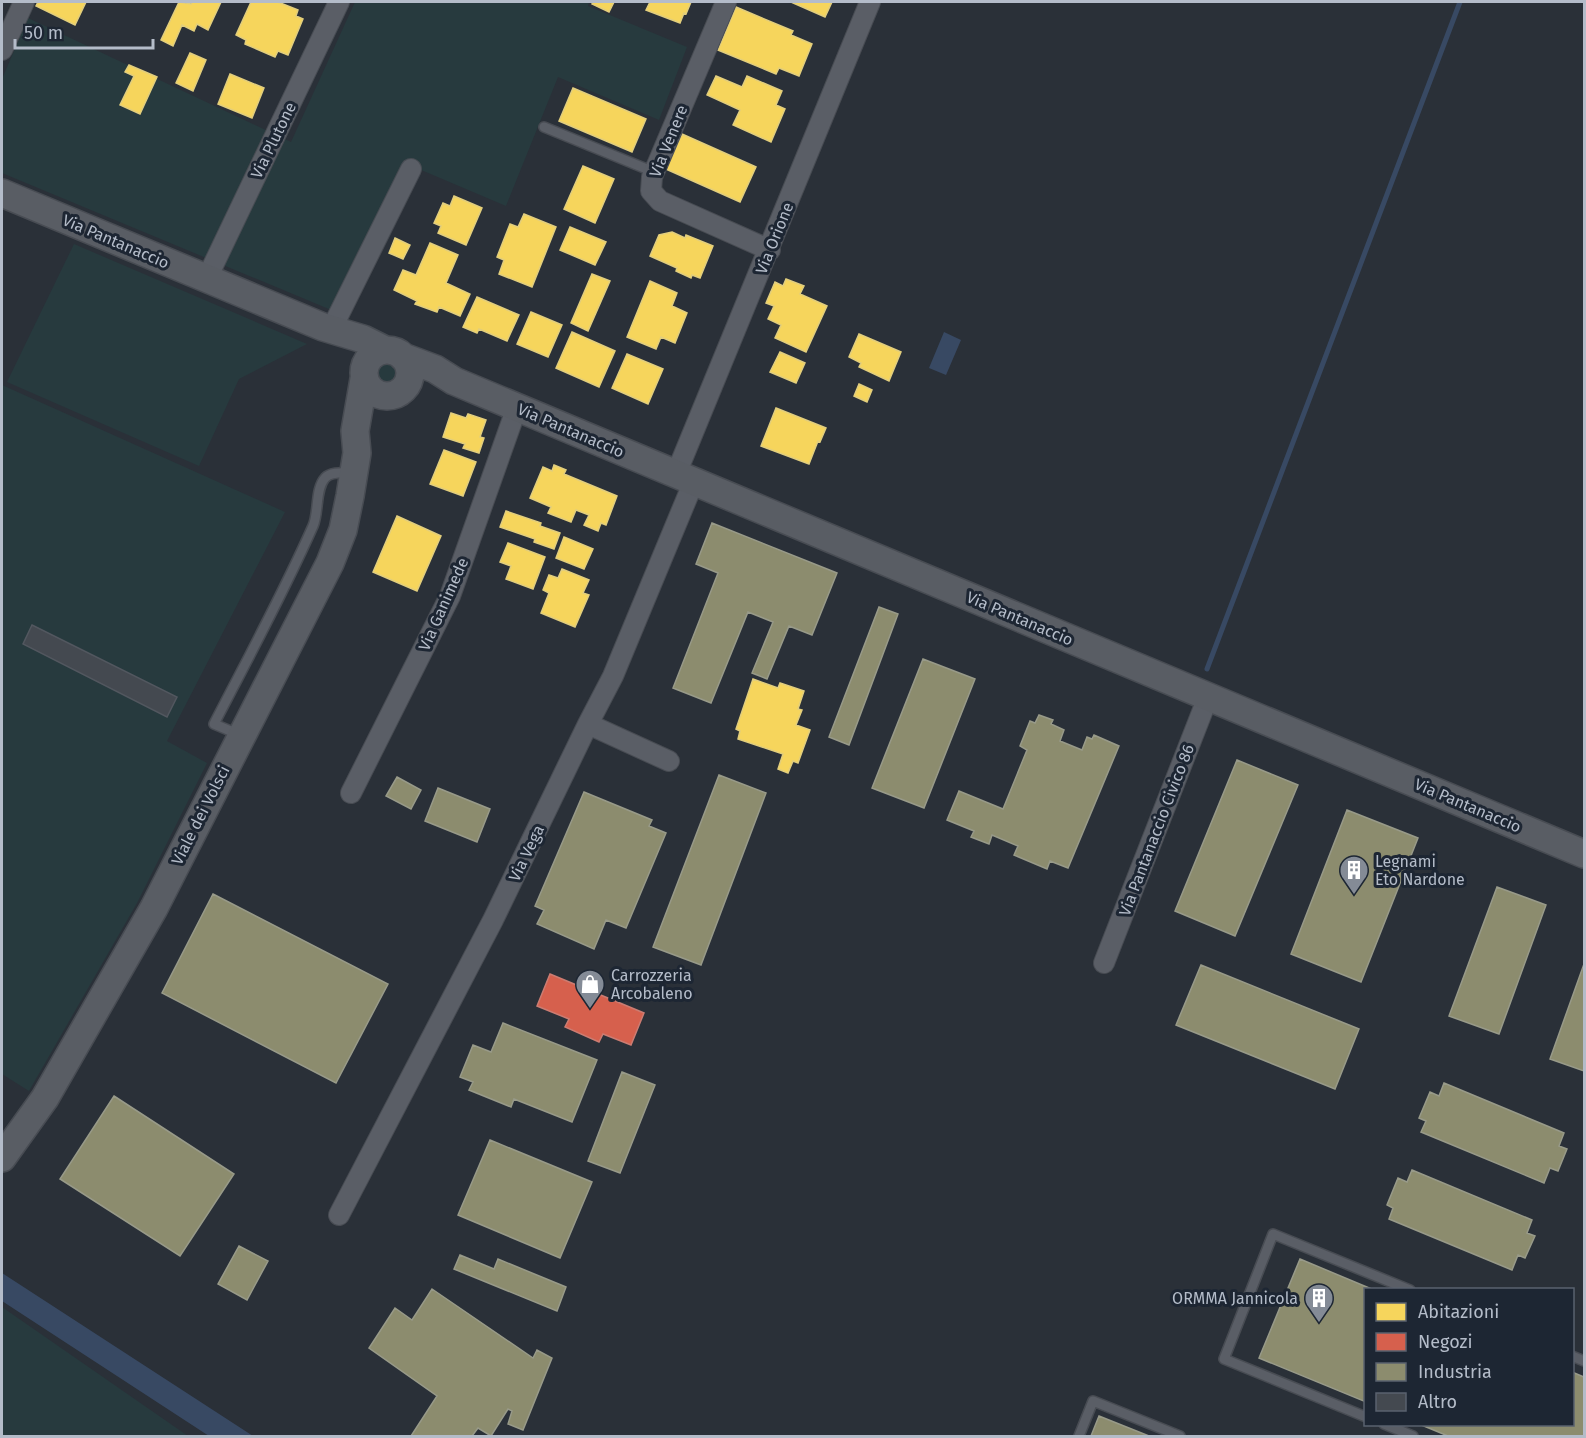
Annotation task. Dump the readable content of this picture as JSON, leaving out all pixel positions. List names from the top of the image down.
{
  "streets": {
    "street": [
      "Via Plutone",
      "Via Venere",
      "Via Orione",
      "Via Pantanaccio",
      "Via Ganimede",
      "Viale dei Volsci",
      "Via Pantanaccio Civico 86",
      "Via Vega"
    ]
  },
  "crossings": [
    ["Via Plutone", "Via Pantanaccio"],
    ["Via Venere", "Via Orione"],
    ["Via Orione", "Via Pantanaccio"],
    ["Via Orione", "Via Vega"],
    ["Via Pantanaccio", "Via Ganimede"],
    ["Via Pantanaccio", "Viale dei Volsci"],
    ["Via Pantanaccio", "Via Pantanaccio Civico 86"],
    ["Via Pantanaccio", "Via Vega"]
  ],
  "places": {
    "building": ["Legnami Eto Nardone", "ORMMA Jannicola"],
    "shop": ["Carrozzeria Arcobaleno"]
  },
  "legend": [
    "Abitazioni",
    "Negozi",
    "Industria",
    "Altro"
  ],
  "scale_bar": "50 m"
}
